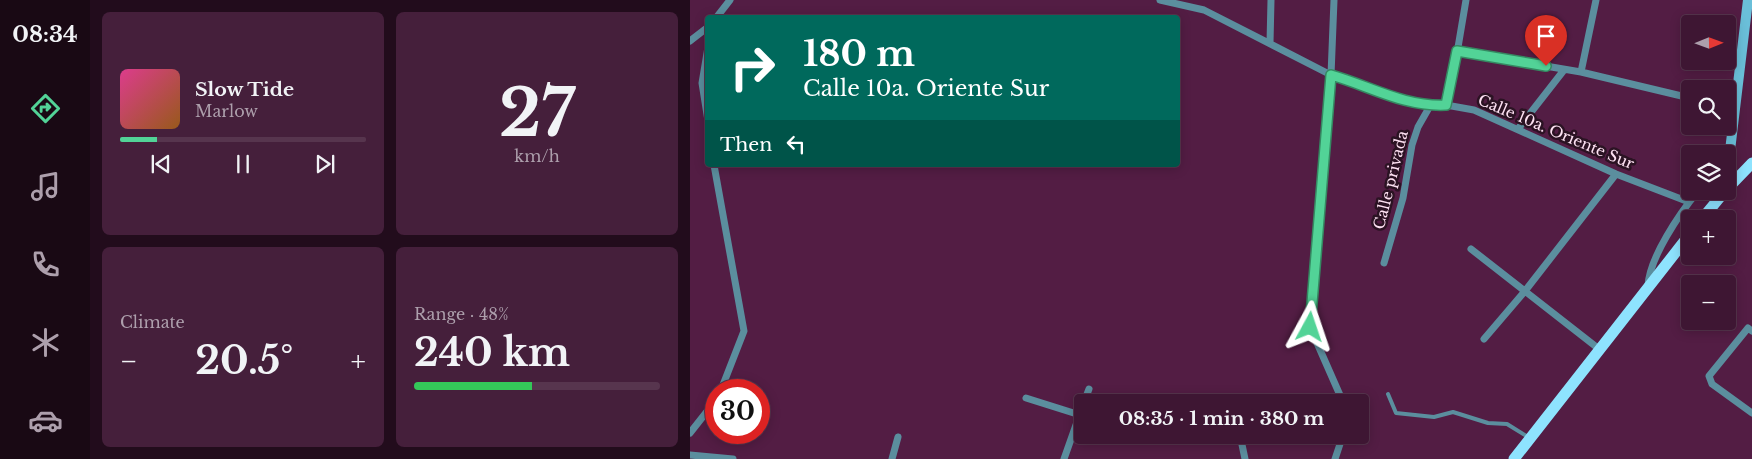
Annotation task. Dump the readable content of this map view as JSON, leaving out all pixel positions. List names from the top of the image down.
{
  "streets": {
    "street": ["Calle 10a. Oriente Sur", "Calle privada"]
  },
  "crossings": [
    ["Calle 10a. Oriente Sur", "Calle privada"]
  ],
  "north": "right",
  "page": {
    "tabs": "08:34",
    "tile": [
      ["27", "km/h"],
      "Climate",
      ["Range · 48%", "240 km"]
    ],
    "map_buttons": ["+", "−"],
    "turn": ["180 m", "Calle 10a. Oriente Sur"],
    "song": ["Slow Tide", "Marlow"],
    "then": "Then",
    "heat": ["−", "20.5°", "+"],
    "limit": "30",
    "trip": "08:35 · 1 min · 380 m"
  }
}
